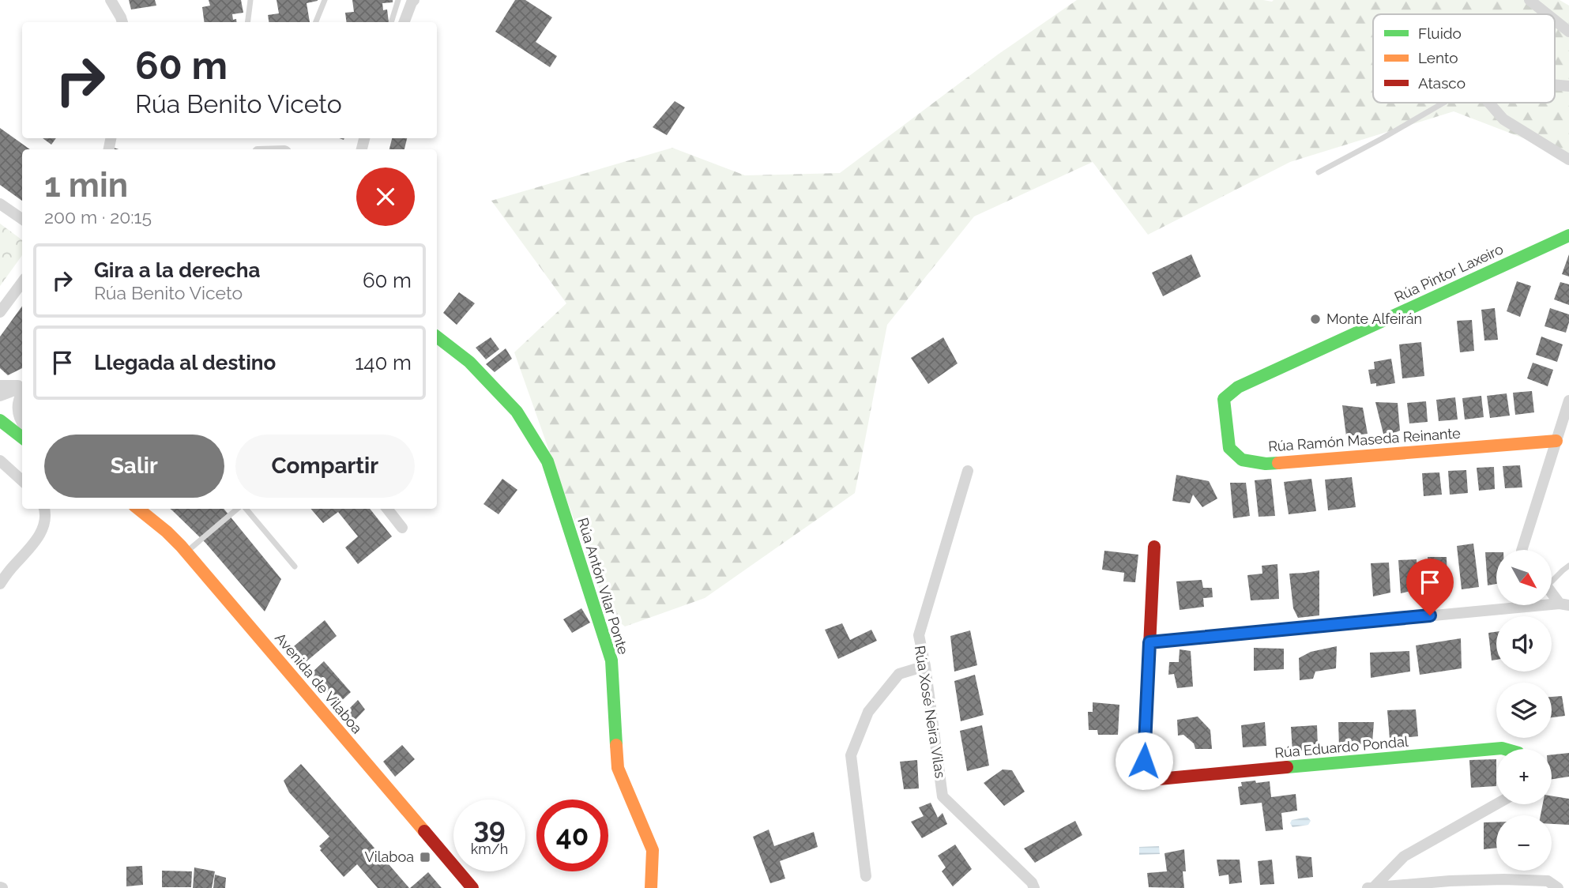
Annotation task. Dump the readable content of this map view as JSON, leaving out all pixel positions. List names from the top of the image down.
{
  "streets": {
    "main road": [
      "Rúa Pintor Laxeiro",
      "Rúa Ramón Maseda Reinante",
      "Rúa Antón Vilar Ponte",
      "Avenida de Vilaboa",
      "Rúa Eduardo Pondal"
    ],
    "street": ["Rúa Xosé Neira Vilas"]
  },
  "crossings": [
    ["Rúa Pintor Laxeiro", "Rúa Ramón Maseda Reinante"]
  ],
  "places": {
    "other": ["Monte Alfeirán"],
    "transit": ["Vilaboa"]
  },
  "legend": ["Fluido", "Lento", "Atasco"],
  "north": "bottom right",
  "page": {
    "turn": ["60 m", "Rúa Benito Viceto"],
    "heading": ["1 min", "200 m · 20:15"],
    "list": [
      {
        "name": "Gira a la derecha",
        "note": "Rúa Benito Viceto",
        "value": "60 m"
      },
      {
        "name": "Llegada al destino",
        "value": "140 m"
      }
    ],
    "buttons": ["Salir", "Compartir"],
    "map_buttons": ["+", "−"],
    "speed": "39 km/h",
    "limit": "40"
  }
}
